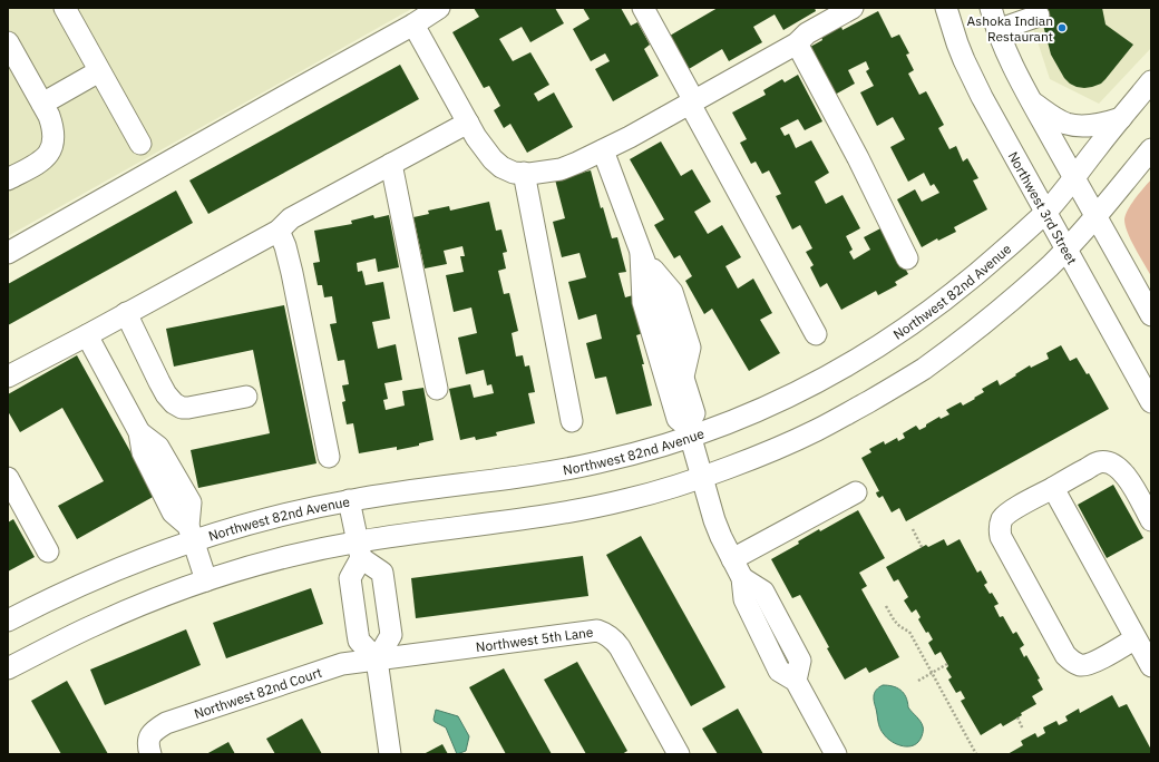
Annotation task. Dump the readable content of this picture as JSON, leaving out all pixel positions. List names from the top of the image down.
{
  "streets": {
    "street": [
      "Northwest 3rd Street",
      "Northwest 82nd Avenue",
      "Northwest 5th Lane",
      "Northwest 82nd Court"
    ]
  },
  "crossings": [
    ["Northwest 3rd Street", "Northwest 82nd Avenue"],
    ["Northwest 5th Lane", "Northwest 82nd Court"]
  ],
  "places": ["Ashoka Indian Restaurant"]
}
